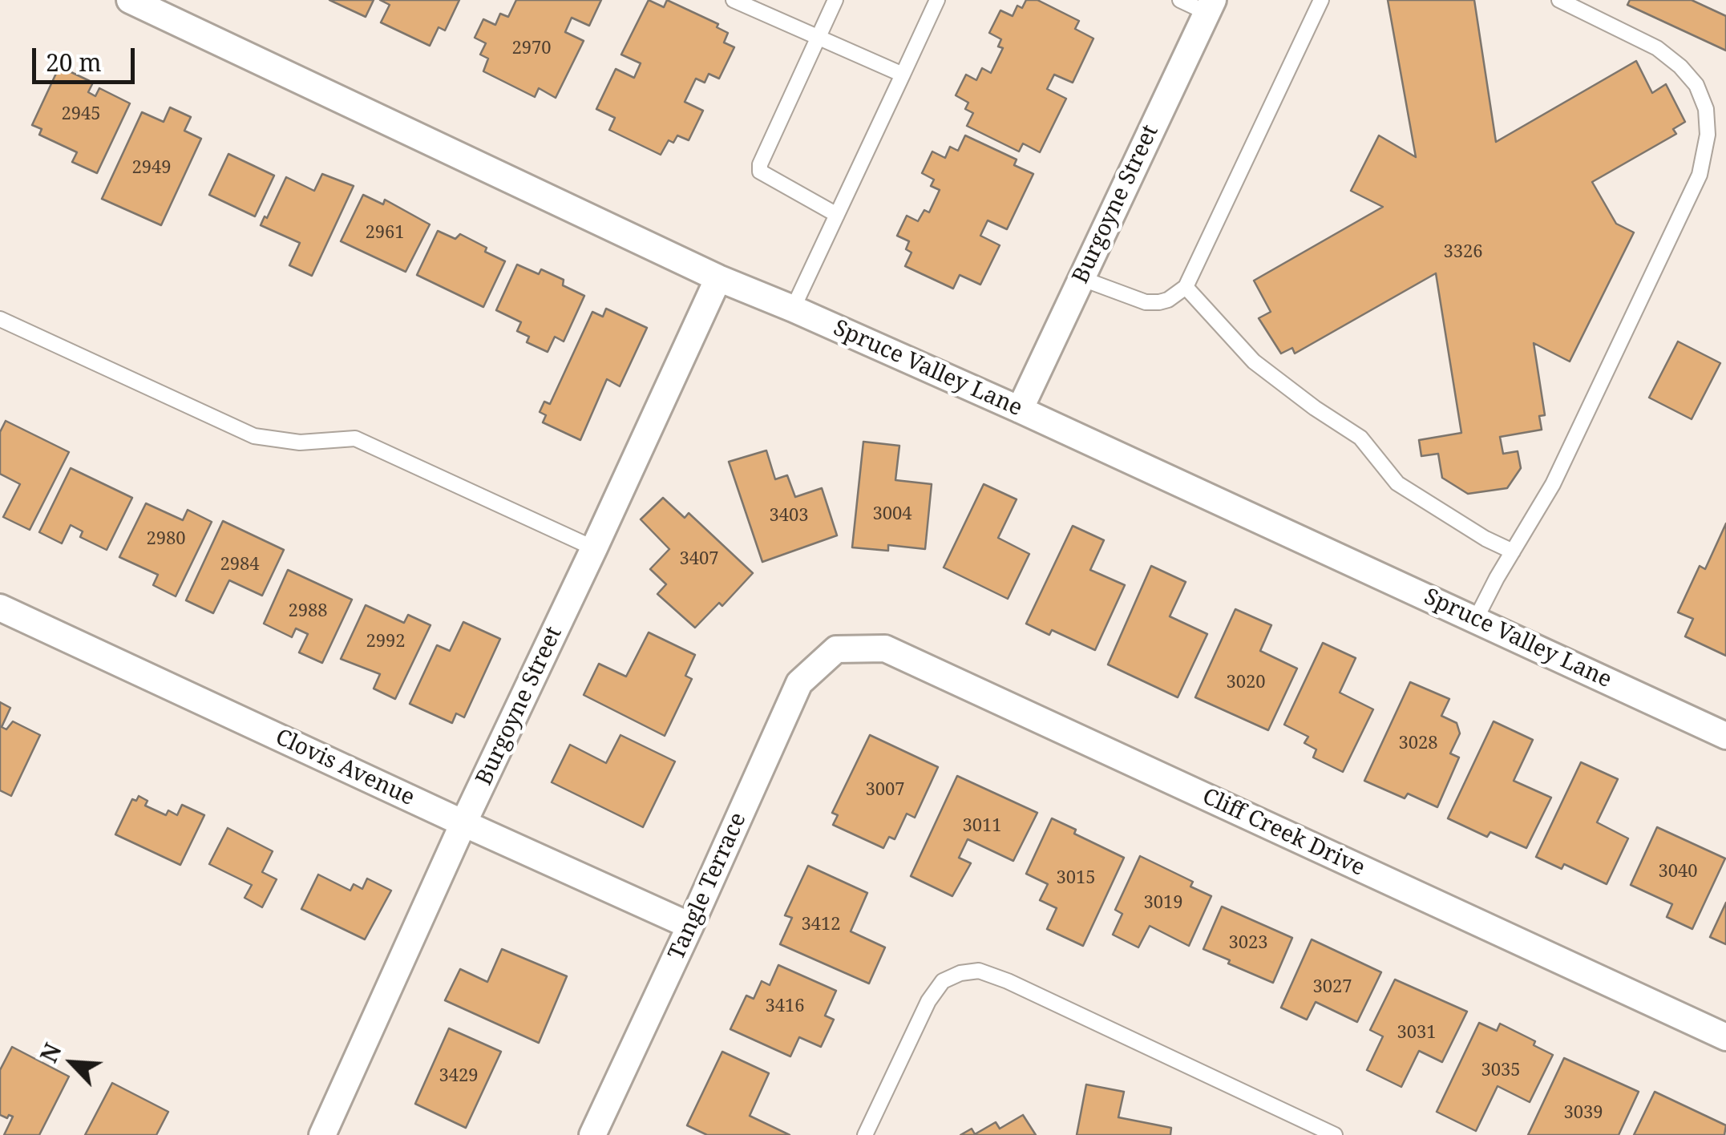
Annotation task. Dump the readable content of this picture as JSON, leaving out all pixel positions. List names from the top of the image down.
{
  "streets": {
    "street": [
      "Burgoyne Street",
      "Spruce Valley Lane",
      "Clovis Avenue",
      "Cliff Creek Drive",
      "Tangle Terrace"
    ]
  },
  "crossings": [
    ["Burgoyne Street", "Spruce Valley Lane"],
    ["Burgoyne Street", "Clovis Avenue"],
    ["Clovis Avenue", "Tangle Terrace"],
    ["Cliff Creek Drive", "Tangle Terrace"]
  ],
  "house_numbers": [
    "2970",
    "2945",
    "2949",
    "2961",
    "3326",
    "3004",
    "3403",
    "2980",
    "3407",
    "2984",
    "2988",
    "2992",
    "3020",
    "3028",
    "3007",
    "3011",
    "3040",
    "3015",
    "3019",
    "3412",
    "3023",
    "3027",
    "3416",
    "3031",
    "3035",
    "3429",
    "3039"
  ],
  "scale_bar": "20 m",
  "north": "top left"
}
